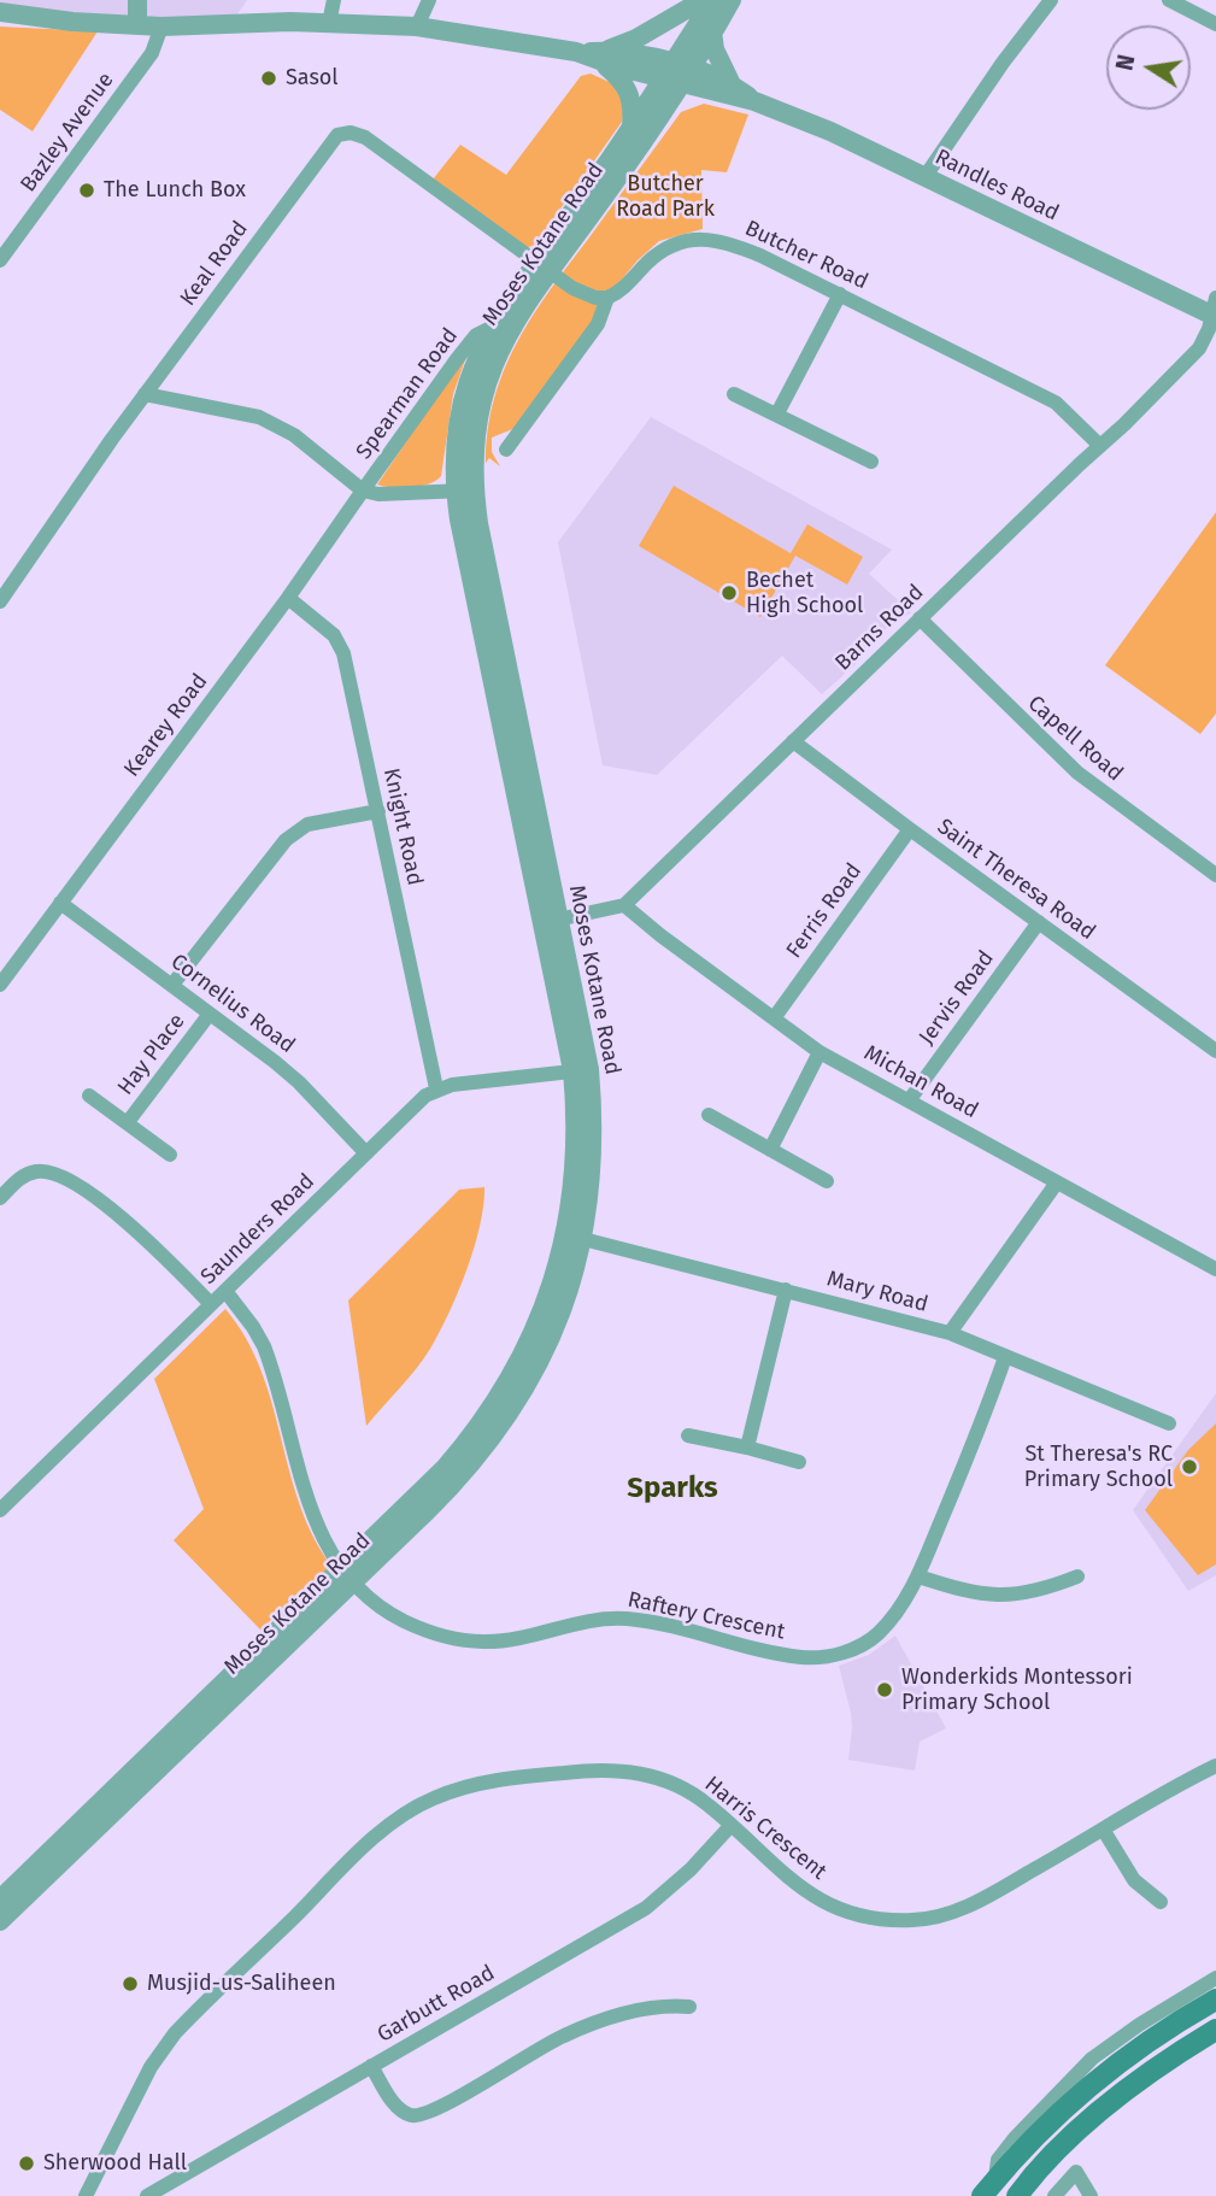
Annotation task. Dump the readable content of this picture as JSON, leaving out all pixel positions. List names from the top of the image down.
{
  "streets": {
    "street": [
      "Bazley Avenue",
      "Randles Road",
      "Moses Kotane Road",
      "Butcher Road",
      "Keal Road",
      "Spearman Road",
      "Barns Road",
      "Kearey Road",
      "Capell Road",
      "Knight Road",
      "Saint Theresa Road",
      "Ferris Road",
      "Jervis Road",
      "Cornelius Road",
      "Hay Place",
      "Michan Road",
      "Saunders Road",
      "Mary Road",
      "Raftery Crescent",
      "Harris Crescent",
      "Garbutt Road"
    ]
  },
  "crossings": [
    ["Bazley Avenue", "Randles Road"],
    ["Randles Road", "Moses Kotane Road"],
    ["Randles Road", "Barns Road"],
    ["Moses Kotane Road", "Keal Road"],
    ["Moses Kotane Road", "Spearman Road"],
    ["Moses Kotane Road", "Saunders Road"],
    ["Moses Kotane Road", "Mary Road"],
    ["Moses Kotane Road", "Raftery Crescent"],
    ["Butcher Road", "Keal Road"],
    ["Butcher Road", "Barns Road"],
    ["Spearman Road", "Kearey Road"],
    ["Barns Road", "Capell Road"],
    ["Barns Road", "Saint Theresa Road"],
    ["Barns Road", "Michan Road"],
    ["Kearey Road", "Knight Road"],
    ["Kearey Road", "Cornelius Road"],
    ["Knight Road", "Saunders Road"],
    ["Saint Theresa Road", "Ferris Road"],
    ["Saint Theresa Road", "Jervis Road"],
    ["Ferris Road", "Michan Road"],
    ["Jervis Road", "Michan Road"],
    ["Cornelius Road", "Hay Place"],
    ["Cornelius Road", "Saunders Road"],
    ["Saunders Road", "Raftery Crescent"],
    ["Mary Road", "Raftery Crescent"],
    ["Harris Crescent", "Garbutt Road"]
  ],
  "districts": ["Sparks"],
  "parks": ["Butcher Road Park"],
  "places": [
    "Sasol",
    "The Lunch Box",
    "Bechet High School",
    "St Theresa's RC Primary School",
    "Wonderkids Montessori Primary School",
    "Musjid-us-Saliheen",
    "Sherwood Hall"
  ],
  "north": "left"
}
